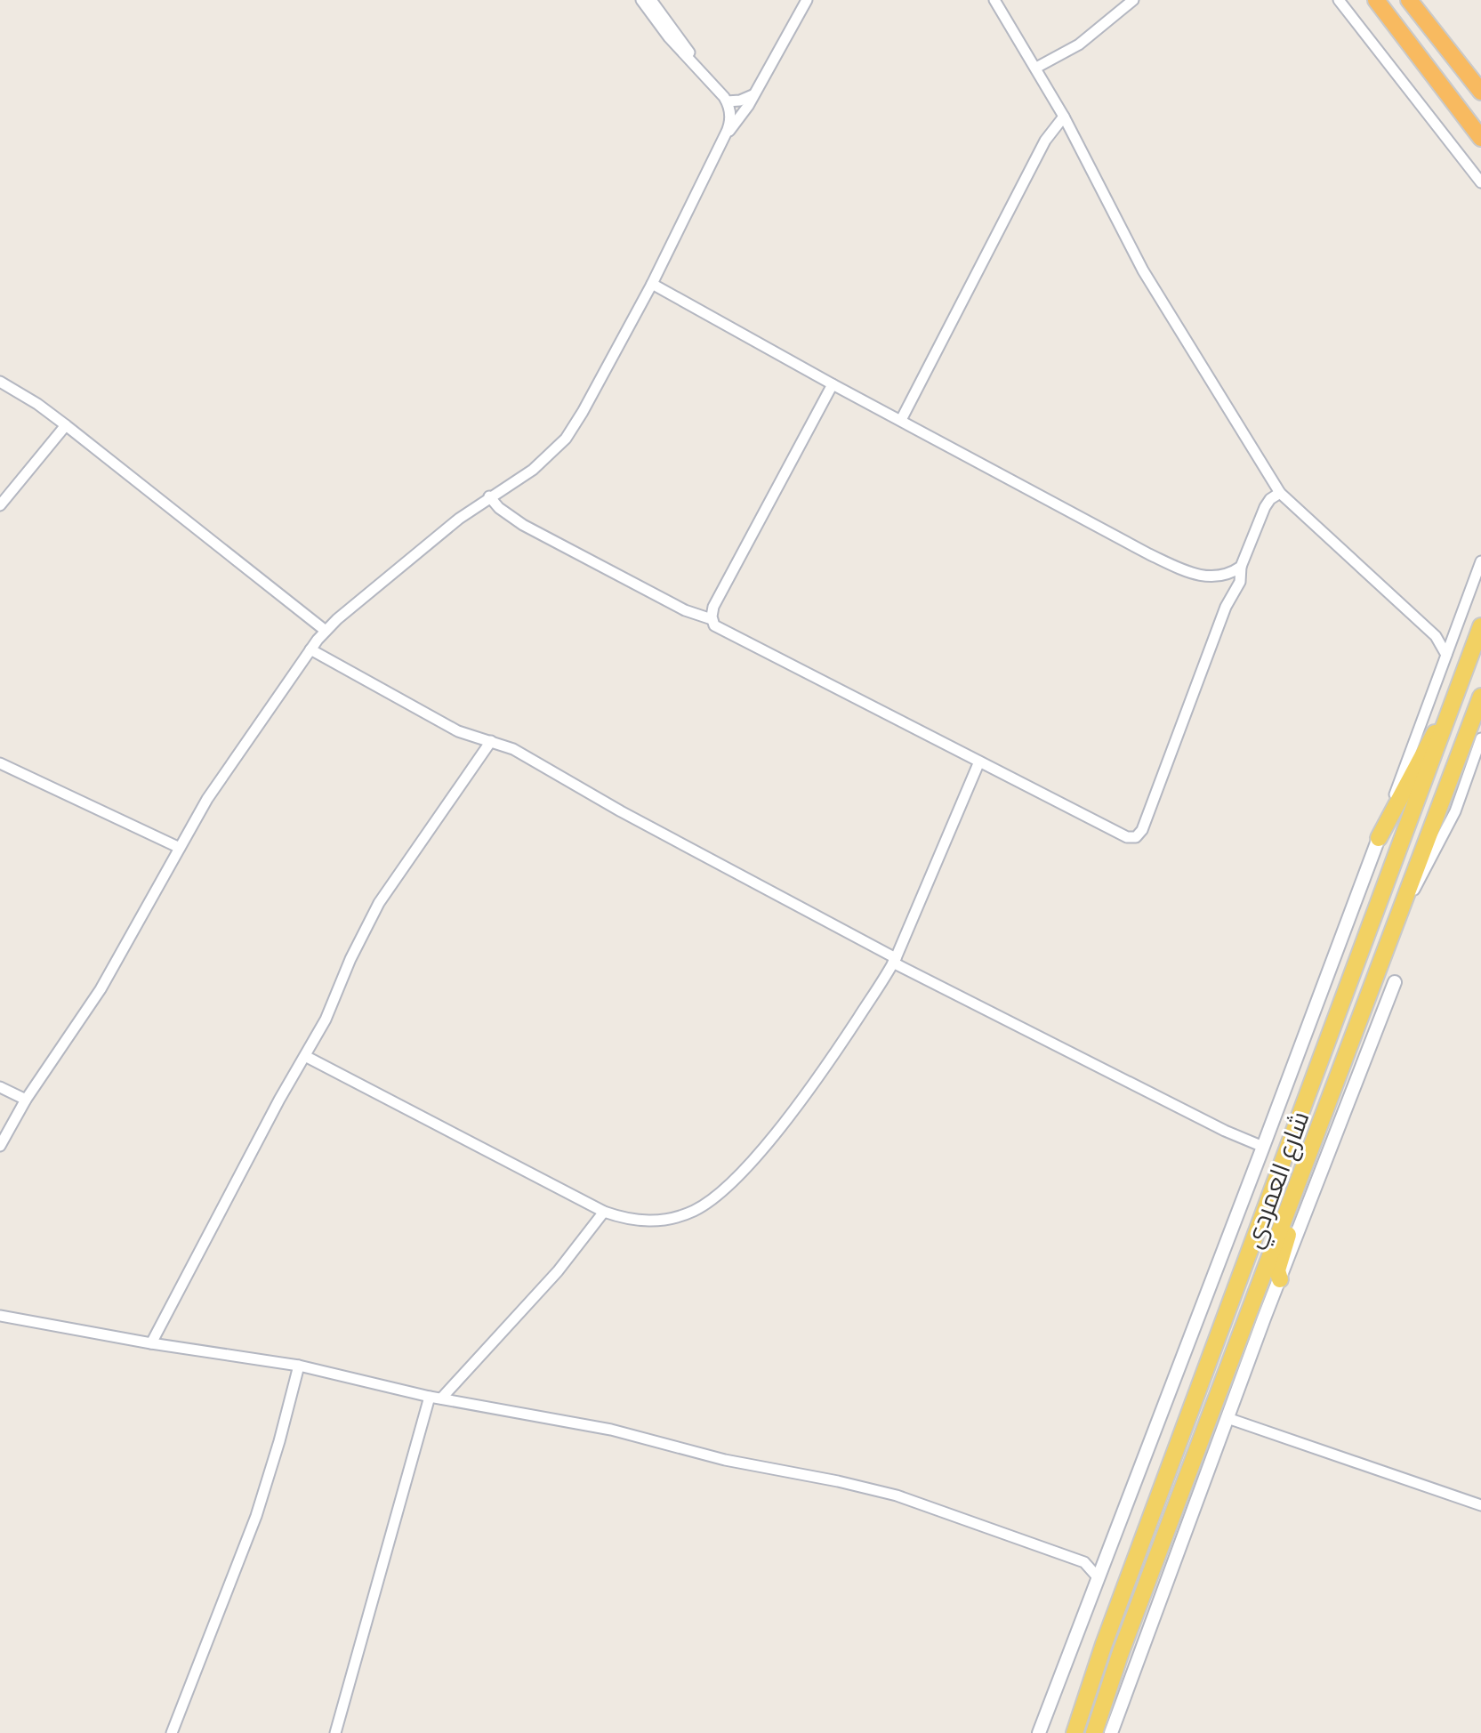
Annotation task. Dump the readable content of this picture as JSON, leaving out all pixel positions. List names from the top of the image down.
{
  "streets": {
    "main road": ["شارع العمردي"]
  }
}
